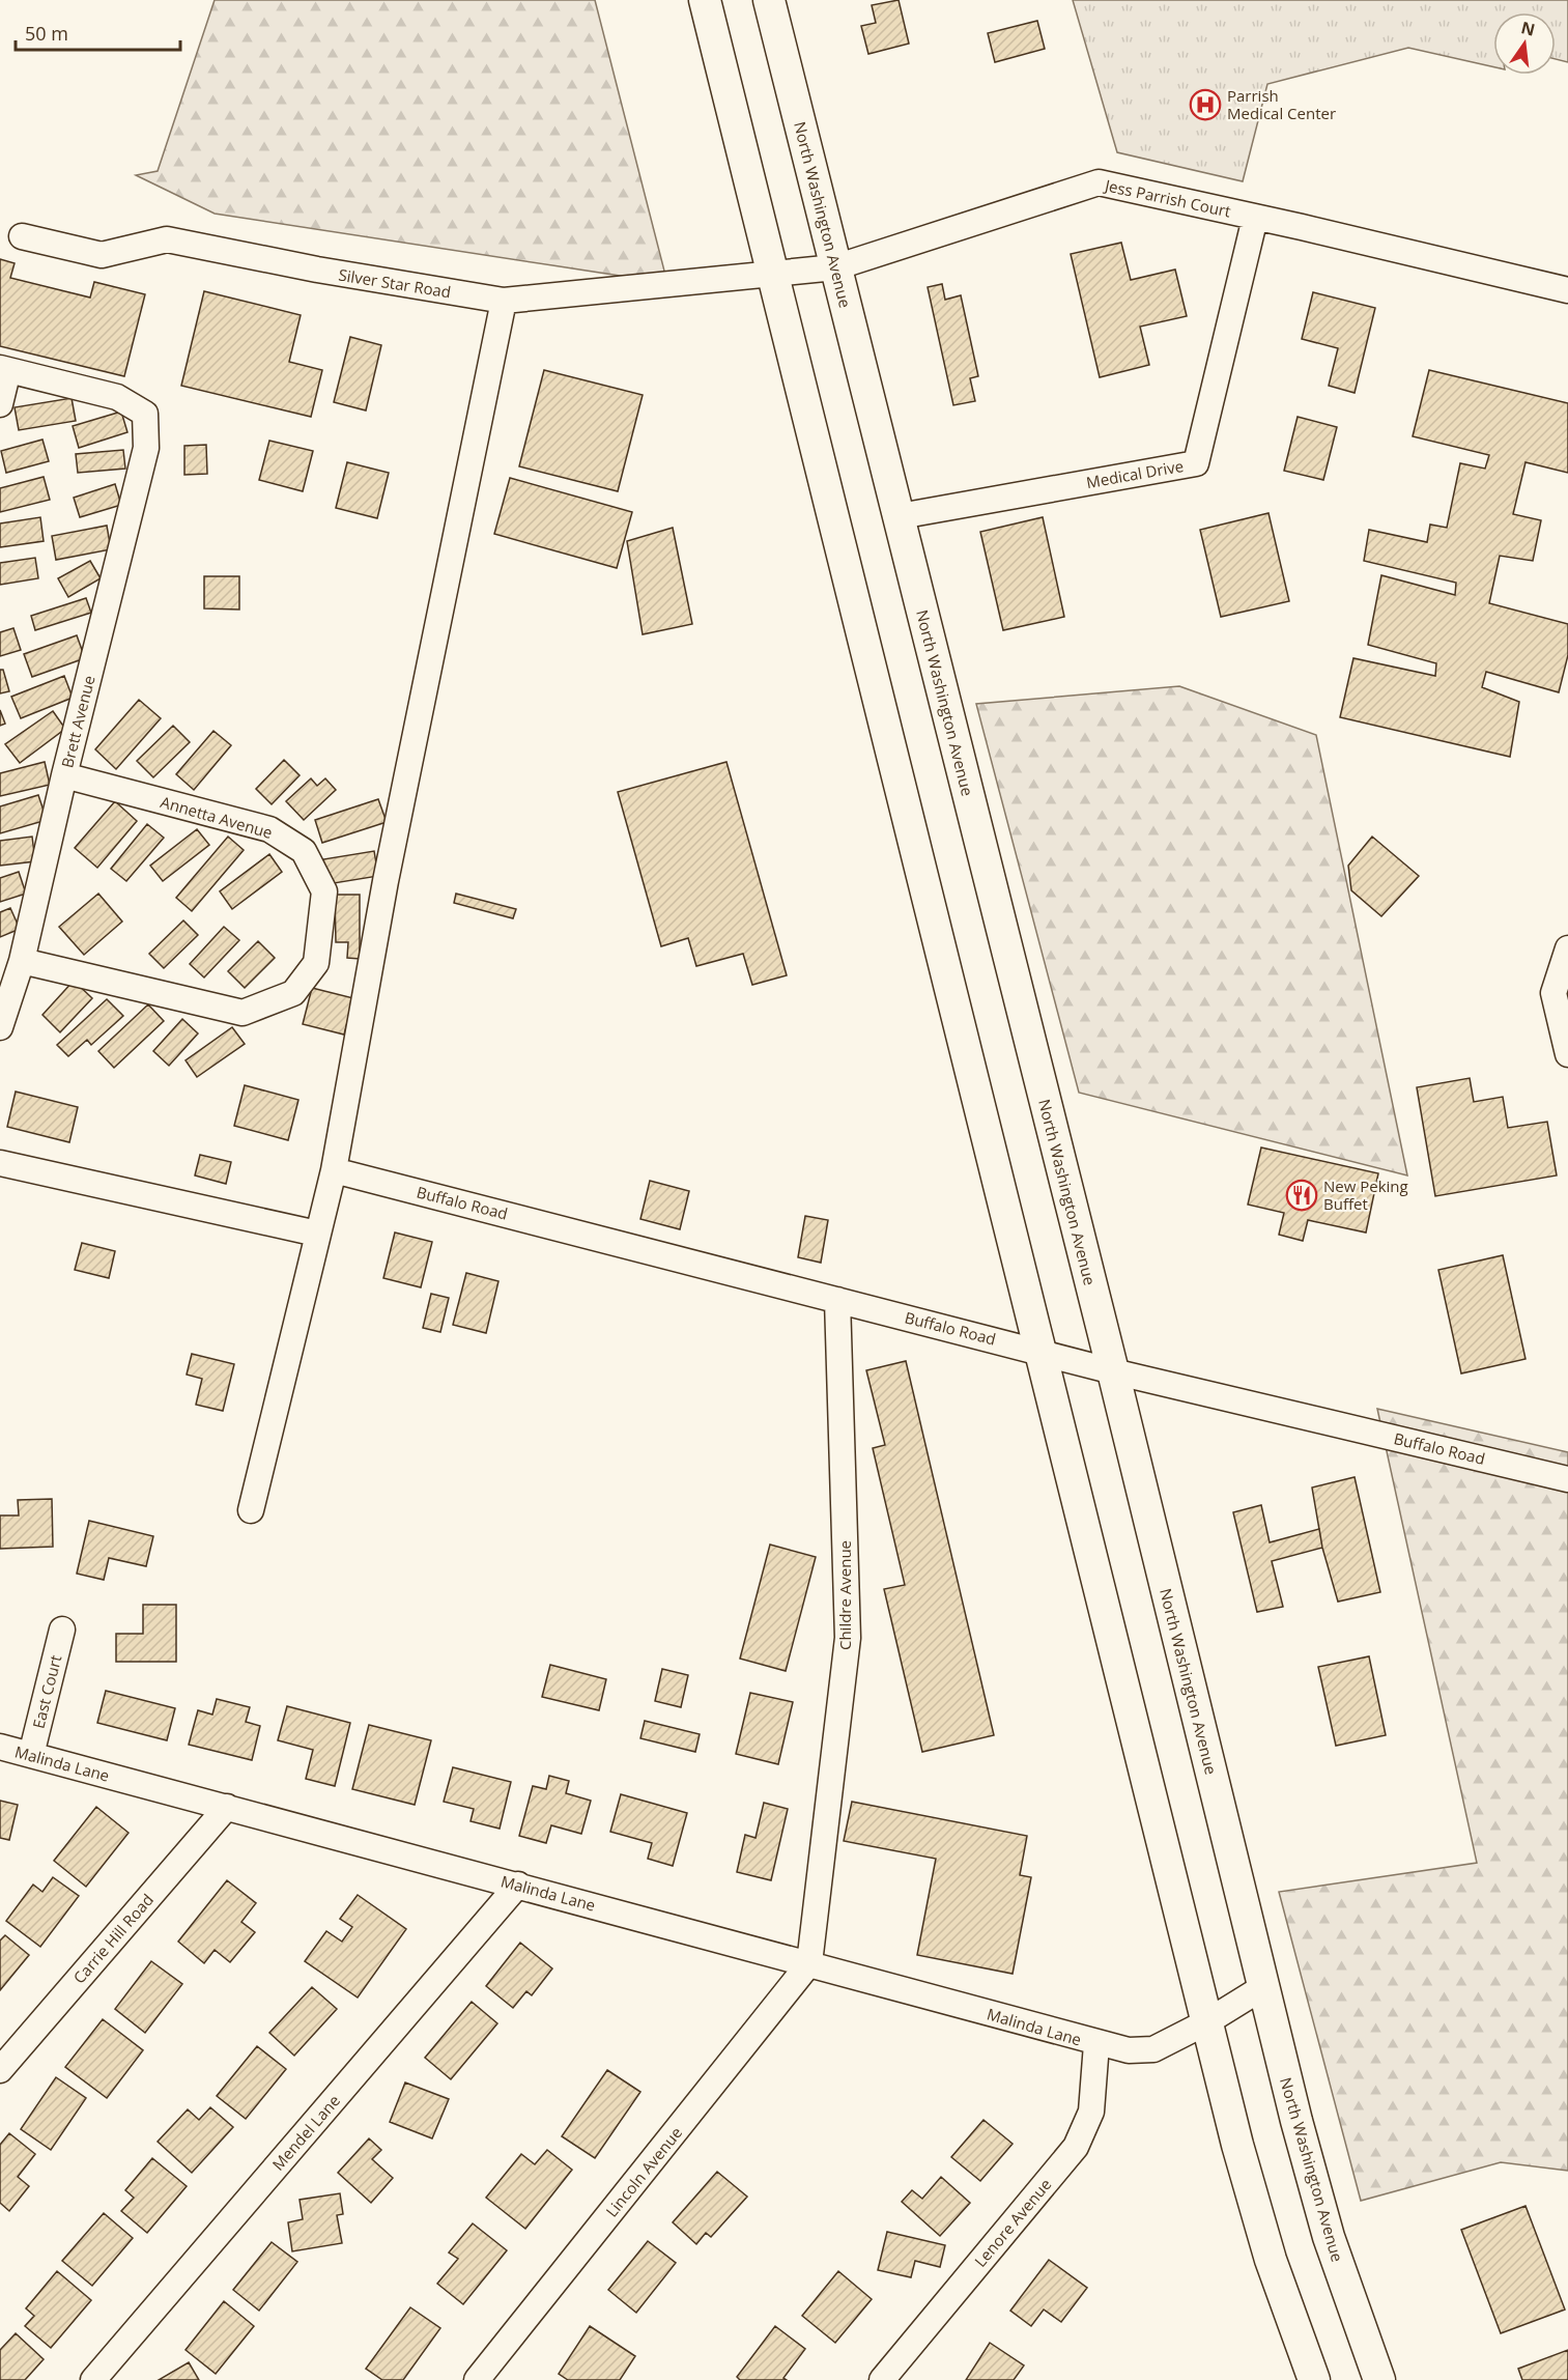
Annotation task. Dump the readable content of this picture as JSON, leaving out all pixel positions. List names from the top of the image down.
{
  "streets": {
    "main road": ["North Washington Avenue"],
    "street": [
      "Jess Parrish Court",
      "Silver Star Road",
      "Medical Drive",
      "Brett Avenue",
      "Annetta Avenue",
      "Buffalo Road",
      "Childre Avenue",
      "East Court",
      "Malinda Lane",
      "Carrie Hill Road",
      "Mendel Lane",
      "Lincoln Avenue",
      "Lenore Avenue"
    ]
  },
  "crossings": [
    ["Jess Parrish Court", "North Washington Avenue"],
    ["Jess Parrish Court", "Silver Star Road"],
    ["Jess Parrish Court", "Medical Drive"],
    ["North Washington Avenue", "Medical Drive"],
    ["North Washington Avenue", "Buffalo Road"],
    ["North Washington Avenue", "Malinda Lane"],
    ["Brett Avenue", "Annetta Avenue"],
    ["Buffalo Road", "Childre Avenue"],
    ["Childre Avenue", "Malinda Lane"],
    ["Childre Avenue", "Lincoln Avenue"],
    ["East Court", "Malinda Lane"],
    ["Malinda Lane", "Carrie Hill Road"],
    ["Malinda Lane", "Mendel Lane"],
    ["Malinda Lane", "Lincoln Avenue"],
    ["Malinda Lane", "Lenore Avenue"]
  ],
  "places": {
    "hospital": ["Parrish Medical Center"],
    "restaurant": ["New Peking Buffet"]
  },
  "scale_bar": "50 m",
  "north": "top"
}
